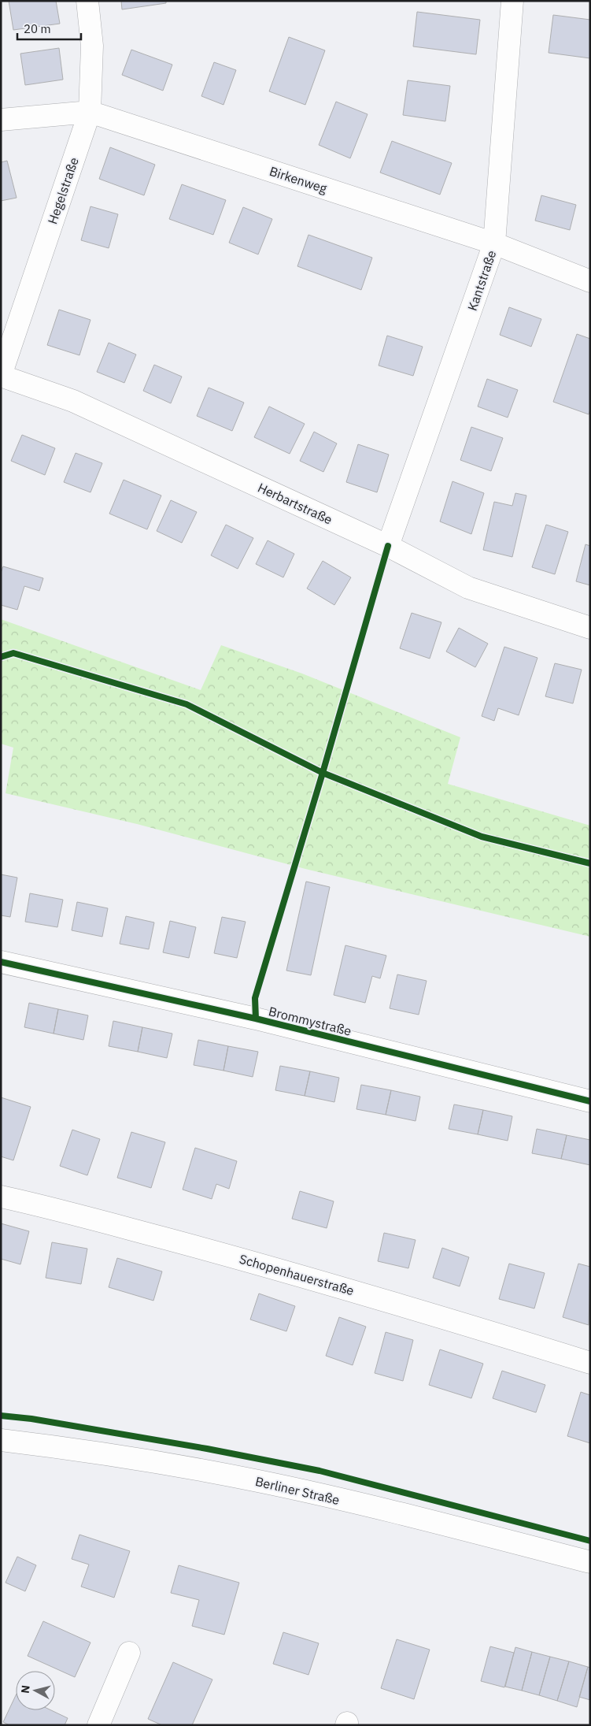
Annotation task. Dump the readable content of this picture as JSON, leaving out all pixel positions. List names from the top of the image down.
{
  "streets": {
    "street": [
      "Birkenweg",
      "Hegelstraße",
      "Kantstraße",
      "Herbartstraße",
      "Brommystraße",
      "Schopenhauerstraße",
      "Berliner Straße"
    ]
  },
  "crossings": [
    ["Birkenweg", "Hegelstraße"],
    ["Birkenweg", "Kantstraße"],
    ["Hegelstraße", "Herbartstraße"],
    ["Kantstraße", "Herbartstraße"]
  ],
  "scale_bar": "20 m",
  "north": "left"
}
